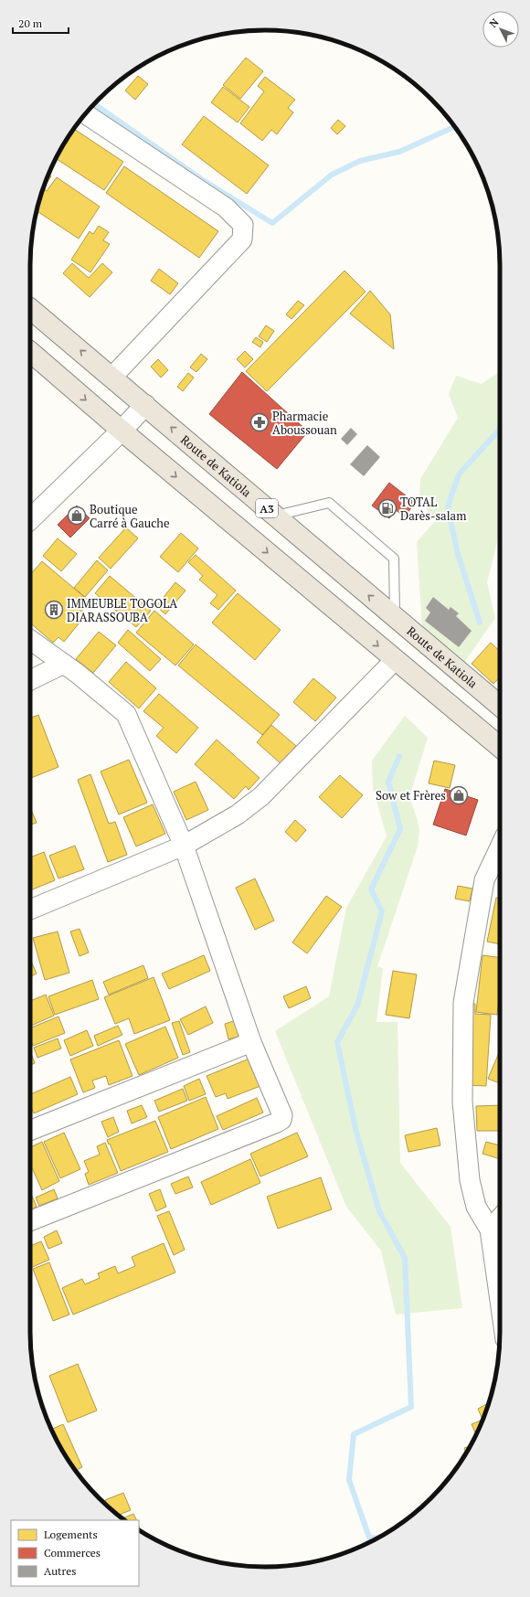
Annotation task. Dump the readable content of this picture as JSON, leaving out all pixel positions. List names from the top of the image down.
{
  "streets": {
    "highway": ["Route de Katiola", "A3"]
  },
  "places": {
    "pharmacy": ["Pharmacie Aboussouan"],
    "fuel station": ["TOTAL Darès-salam"],
    "shop": ["Boutique Carré à Gauche", "Sow et Frères"],
    "building": ["IMMEUBLE TOGOLA DIARASSOUBA"]
  },
  "legend": ["Logements", "Commerces", "Autres"],
  "scale_bar": "20 m",
  "north": "top left"
}
